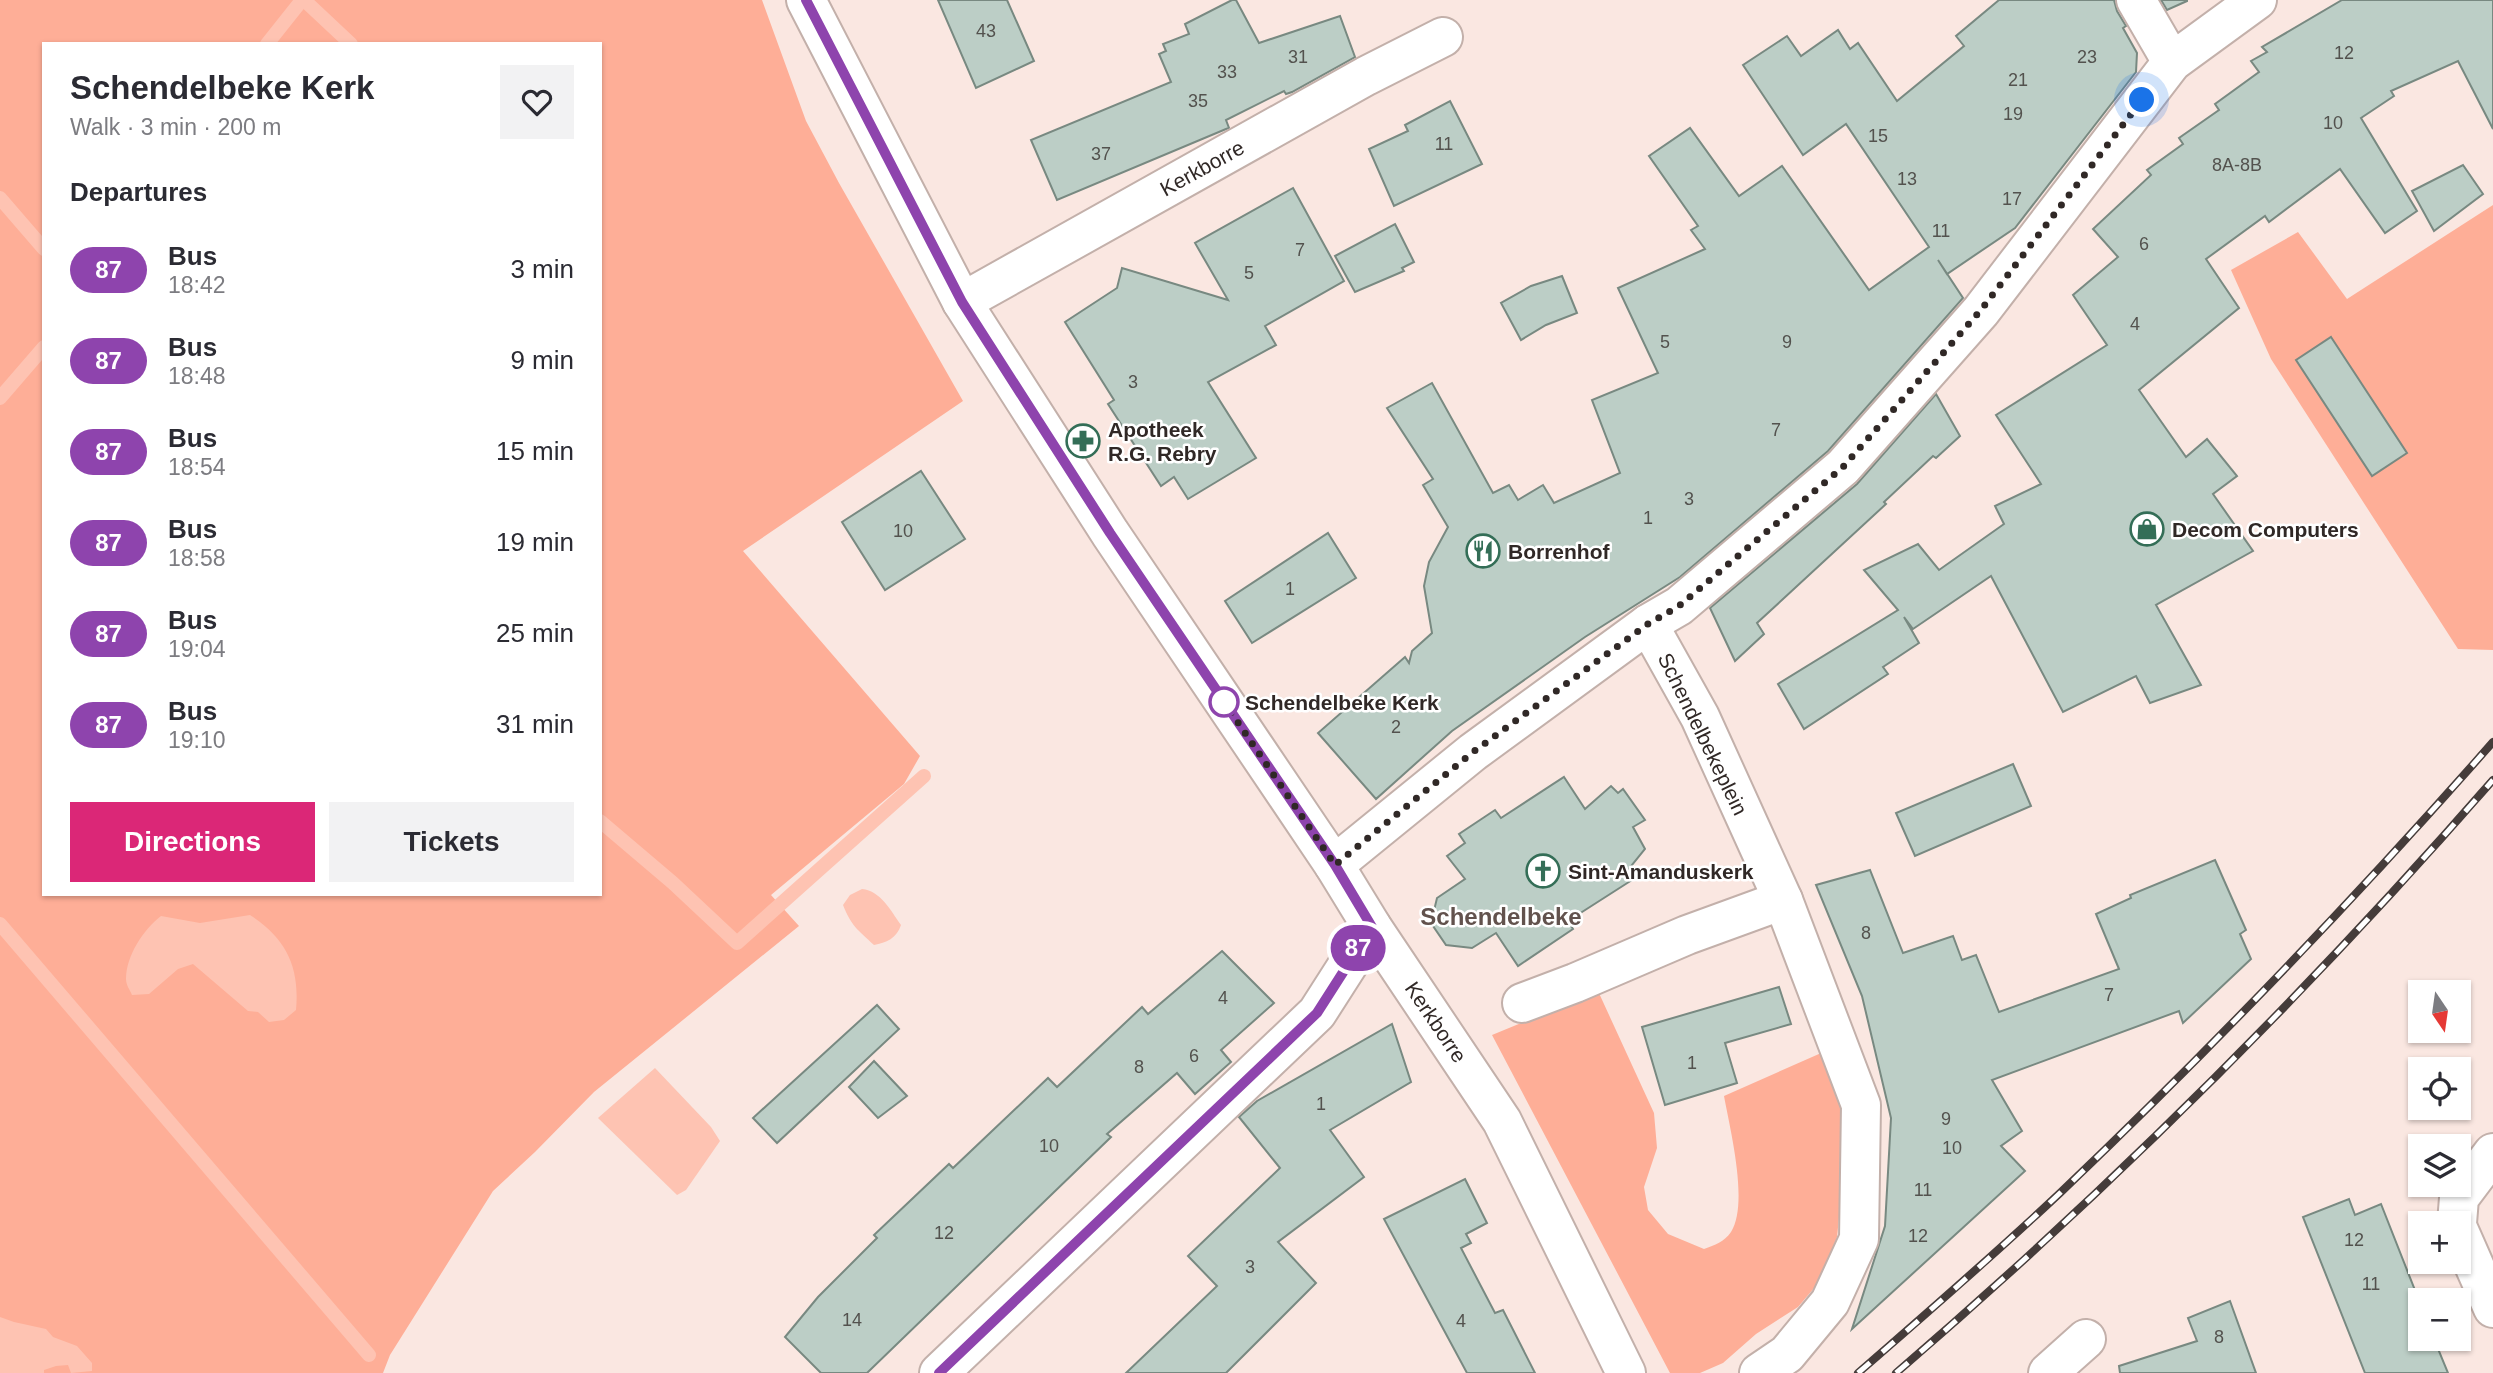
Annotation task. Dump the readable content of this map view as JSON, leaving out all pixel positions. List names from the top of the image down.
{
  "streets": {
    "street": ["Kerkborre", "Schendelbekeplein"]
  },
  "districts": ["Schendelbeke"],
  "places": {
    "pharmacy": ["Apotheek R.G. Rebry"],
    "shop": ["Decom Computers"],
    "restaurant": ["Borrenhof"],
    "other": ["Schendelbeke Kerk"],
    "church": ["Sint-Amanduskerk"]
  },
  "lines": ["bus line 87"],
  "house_numbers": [
    "43",
    "12",
    "31",
    "23",
    "33",
    "21",
    "35",
    "19",
    "10",
    "15",
    "11",
    "37",
    "8A-8B",
    "13",
    "17",
    "11",
    "6",
    "7",
    "5",
    "4",
    "5",
    "9",
    "3",
    "7",
    "3",
    "1",
    "10",
    "1",
    "2",
    "8",
    "7",
    "4",
    "6",
    "1",
    "8",
    "1",
    "9",
    "10",
    "10",
    "11",
    "12",
    "12",
    "12",
    "3",
    "11",
    "14",
    "4",
    "8"
  ],
  "north": "bottom",
  "page": {
    "on_map": "87",
    "heading": [
      ["Schendelbeke Kerk", "Walk · 3 min · 200 m"],
      "Departures"
    ],
    "list": [
      {
        "mark": "87",
        "name": "Bus",
        "note": "18:42",
        "value": "3 min"
      },
      {
        "mark": "87",
        "name": "Bus",
        "note": "18:48",
        "value": "9 min"
      },
      {
        "mark": "87",
        "name": "Bus",
        "note": "18:54",
        "value": "15 min"
      },
      {
        "mark": "87",
        "name": "Bus",
        "note": "18:58",
        "value": "19 min"
      },
      {
        "mark": "87",
        "name": "Bus",
        "note": "19:04",
        "value": "25 min"
      },
      {
        "mark": "87",
        "name": "Bus",
        "note": "19:10",
        "value": "31 min"
      }
    ],
    "buttons": ["Directions", "Tickets"],
    "map_buttons": ["+", "−"]
  }
}
